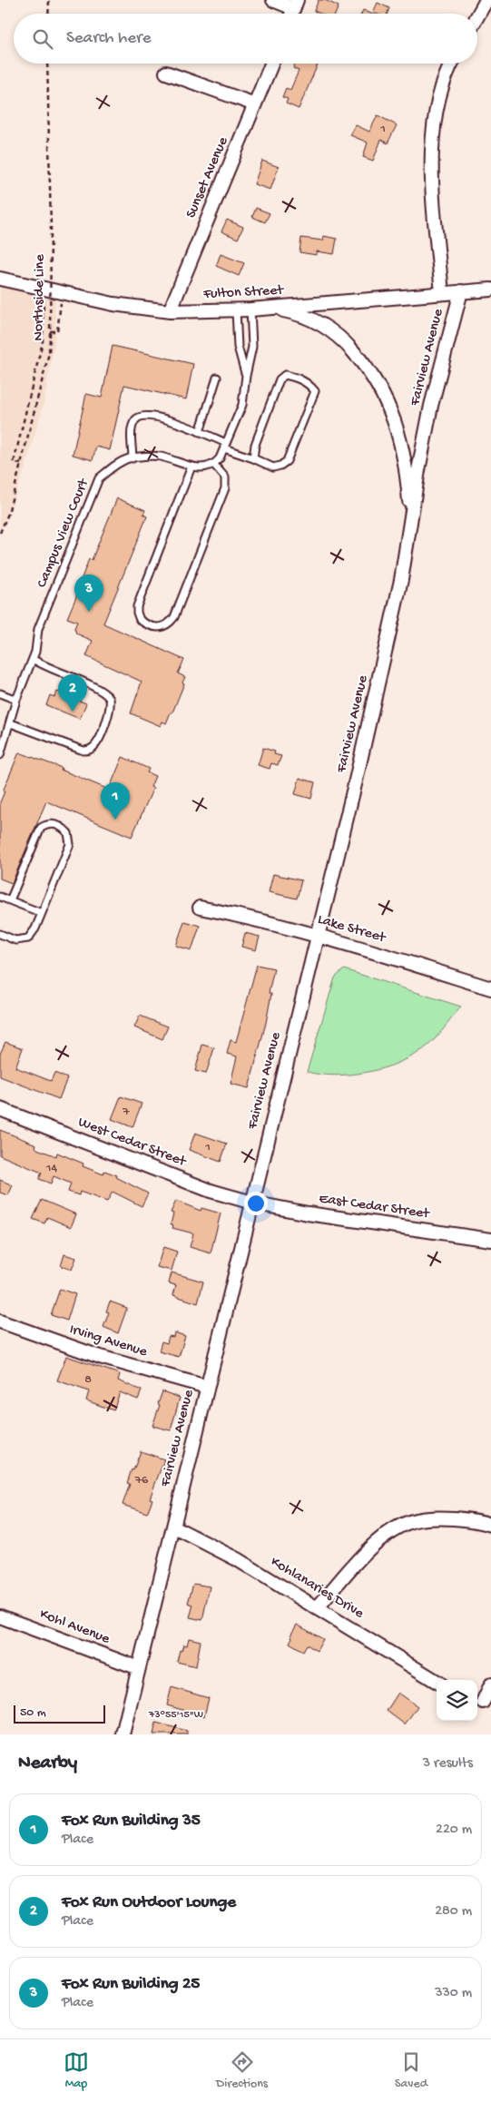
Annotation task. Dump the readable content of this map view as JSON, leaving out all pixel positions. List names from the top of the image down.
{
  "streets": {
    "street": [
      "Sunset Avenue",
      "Fulton Street",
      "Fairview Avenue",
      "Lake Street",
      "West Cedar Street",
      "East Cedar Street",
      "Irving Avenue",
      "Kohlanaries Drive",
      "Kohl Avenue"
    ],
    "lane": ["Campus View Court"],
    "path": ["Northside Line"]
  },
  "crossings": [
    ["Sunset Avenue", "Fulton Street"],
    ["Fulton Street", "Fairview Avenue"],
    ["Fairview Avenue", "Lake Street"],
    ["Fairview Avenue", "West Cedar Street"],
    ["Fairview Avenue", "East Cedar Street"],
    ["Fairview Avenue", "Irving Avenue"],
    ["Fairview Avenue", "Kohlanaries Drive"],
    ["Fairview Avenue", "Kohl Avenue"],
    ["West Cedar Street", "East Cedar Street"]
  ],
  "house_numbers": [
    "1",
    "7",
    "1",
    "14",
    "8",
    "76"
  ],
  "scale_bar": "50 m",
  "page": {
    "search": "Search here",
    "pins": ["3", "2", "1"],
    "scale": "50 m",
    "heading": ["Nearby", "3 results"],
    "list": [
      {
        "mark": "1",
        "name": "Fox Run Building 35",
        "note": "Place",
        "value": "220 m"
      },
      {
        "mark": "2",
        "name": "Fox Run Outdoor Lounge",
        "note": "Place",
        "value": "280 m"
      },
      {
        "mark": "3",
        "name": "Fox Run Building 25",
        "note": "Place",
        "value": "330 m"
      }
    ],
    "nav": ["Map", "Directions", "Saved"]
  },
  "coordinates": ["73°55'15\"W"]
}
